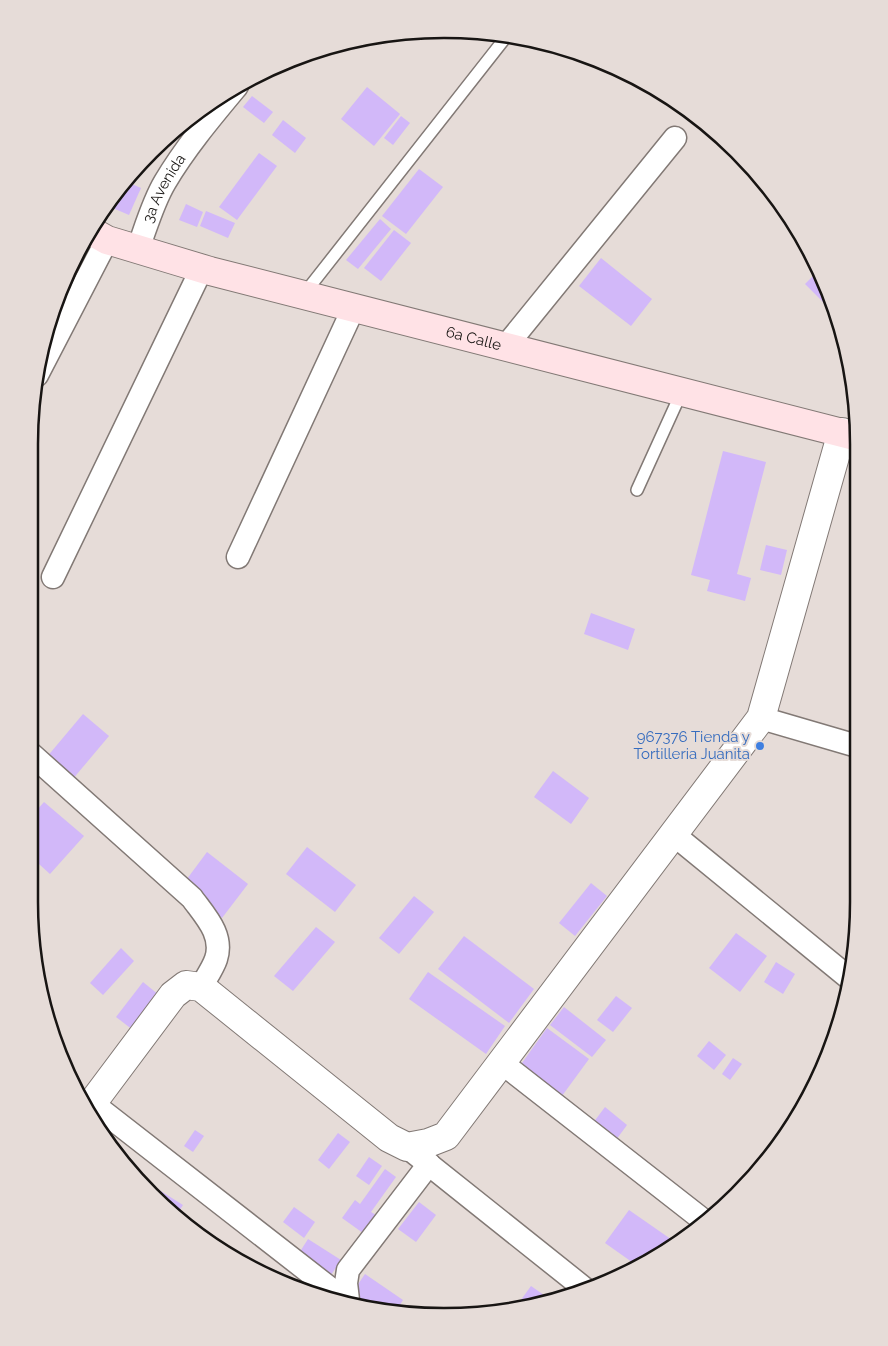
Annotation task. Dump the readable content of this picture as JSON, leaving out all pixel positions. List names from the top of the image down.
{
  "streets": {
    "main road": ["6a Calle"],
    "street": ["3a Avenida"]
  },
  "crossings": [
    ["3a Avenida", "6a Calle"]
  ],
  "places": ["967376 Tienda y Tortilleria Juanita"]
}
